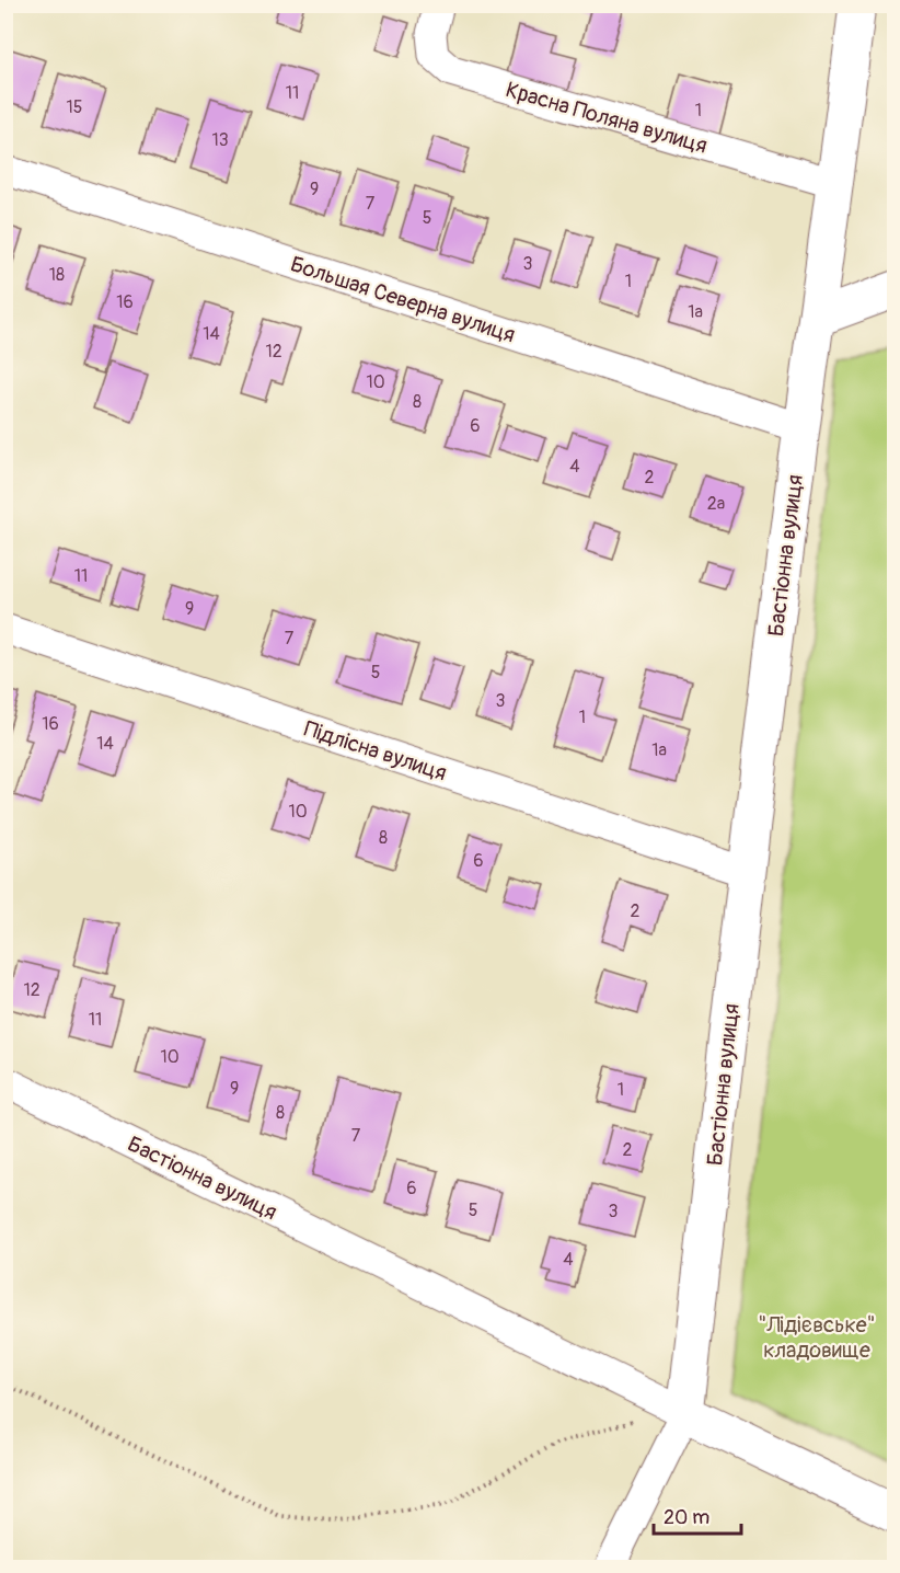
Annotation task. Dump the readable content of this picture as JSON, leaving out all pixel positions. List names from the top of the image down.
{
  "streets": {
    "main road": ["Бастіонна вулиця"],
    "street": ["Красна Поляна вулиця", "Большая Северна вулиця", "Підлісна вулиця"]
  },
  "crossings": [
    ["Красна Поляна вулиця", "Бастіонна вулиця"],
    ["Большая Северна вулиця", "Бастіонна вулиця"],
    ["Бастіонна вулиця", "Підлісна вулиця"]
  ],
  "parks": ["\"Лідієвське\" кладовище"],
  "house_numbers": [
    "11",
    "15",
    "1",
    "13",
    "9",
    "7",
    "5",
    "3",
    "18",
    "1",
    "16",
    "1а",
    "14",
    "12",
    "10",
    "8",
    "6",
    "4",
    "2",
    "2а",
    "11",
    "9",
    "7",
    "5",
    "3",
    "1",
    "16",
    "14",
    "1а",
    "10",
    "8",
    "6",
    "2",
    "12",
    "11",
    "10",
    "9",
    "1",
    "8",
    "7",
    "2",
    "6",
    "5",
    "3",
    "4"
  ],
  "scale_bar": "20 m"
}
